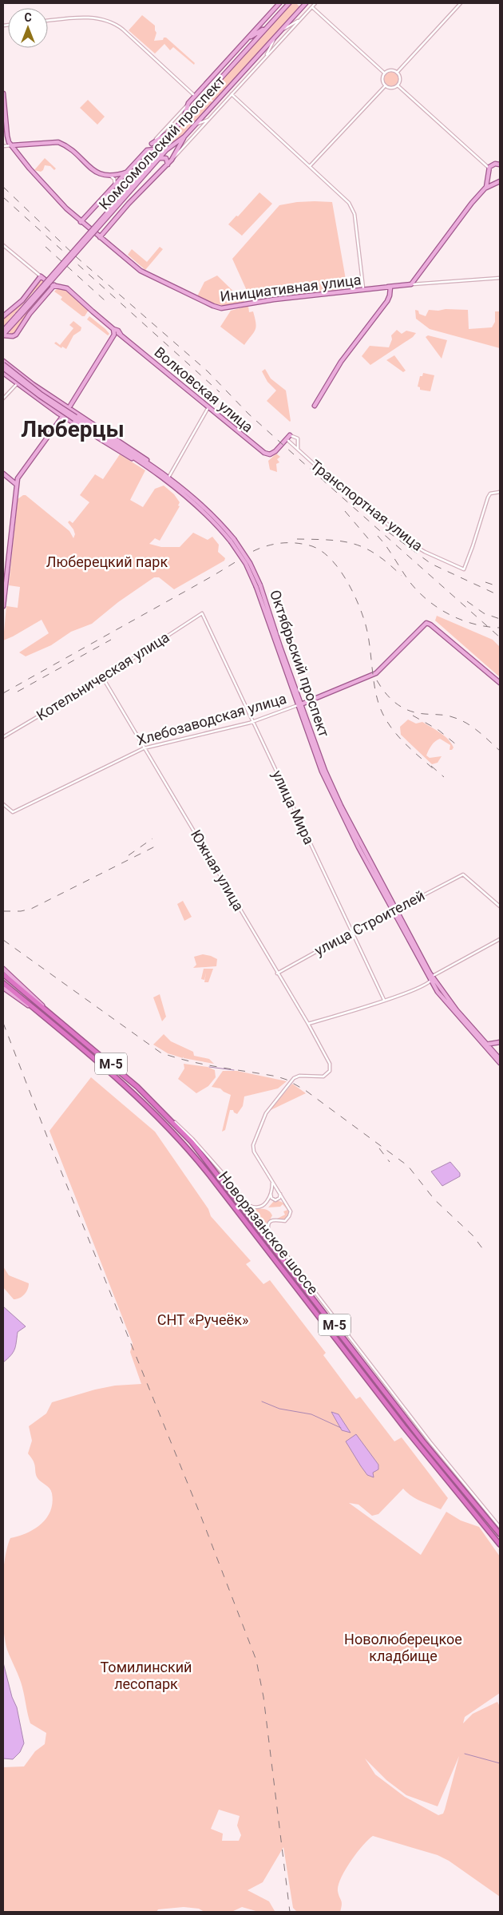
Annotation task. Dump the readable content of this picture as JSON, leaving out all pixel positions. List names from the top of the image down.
{
  "streets": {
    "highway": ["М-5", "Новорязанское шоссе"],
    "main road": [
      "Комсомольский проспект",
      "Инициативная улица",
      "Волковская улица",
      "Октябрьский проспект",
      "Хлебозаводская улица"
    ],
    "street": [
      "Транспортная улица",
      "Котельническая улица",
      "улица Мира",
      "Южная улица",
      "улица Строителей"
    ]
  },
  "crossings": [
    ["Октябрьский проспект", "Хлебозаводская улица"],
    ["Октябрьский проспект", "улица Строителей"],
    ["Котельническая улица", "улица Мира"],
    ["Котельническая улица", "Южная улица"],
    ["Хлебозаводская улица", "улица Мира"],
    ["Хлебозаводская улица", "Южная улица"],
    ["улица Мира", "улица Строителей"],
    ["Южная улица", "улица Строителей"],
    ["М-5", "Новорязанское шоссе"]
  ],
  "districts": ["Люберцы"],
  "parks": [
    "Люберецкий парк",
    "СНТ «Ручеёк»",
    "Новолюберецкое кладбище",
    "Томилинский лесопарк"
  ],
  "north": "top"
}
